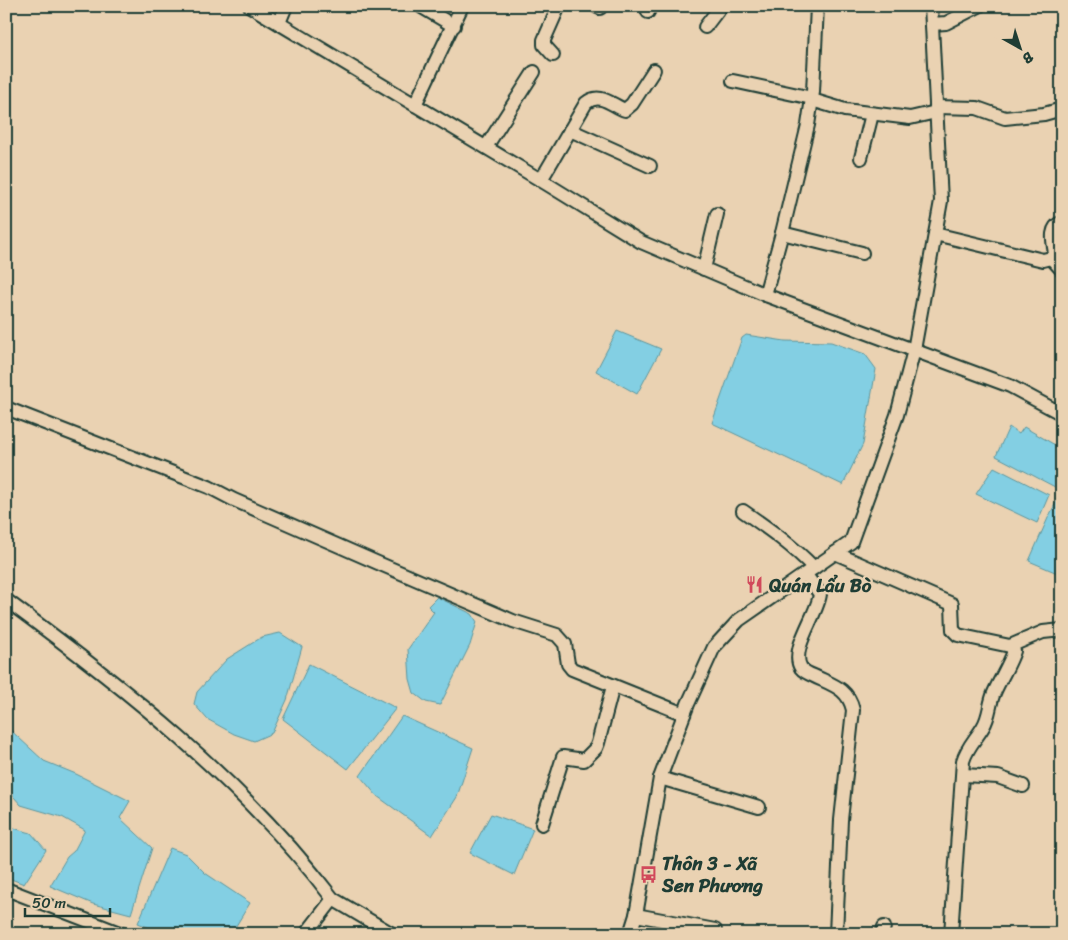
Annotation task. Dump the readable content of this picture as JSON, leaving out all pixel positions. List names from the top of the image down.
{
  "places": {
    "restaurant": ["Quán Lẩu Bò"],
    "bus stop": ["Thôn 3 - Xã Sen Phương"]
  },
  "scale_bar": "50 m",
  "north": "bottom right"
}
